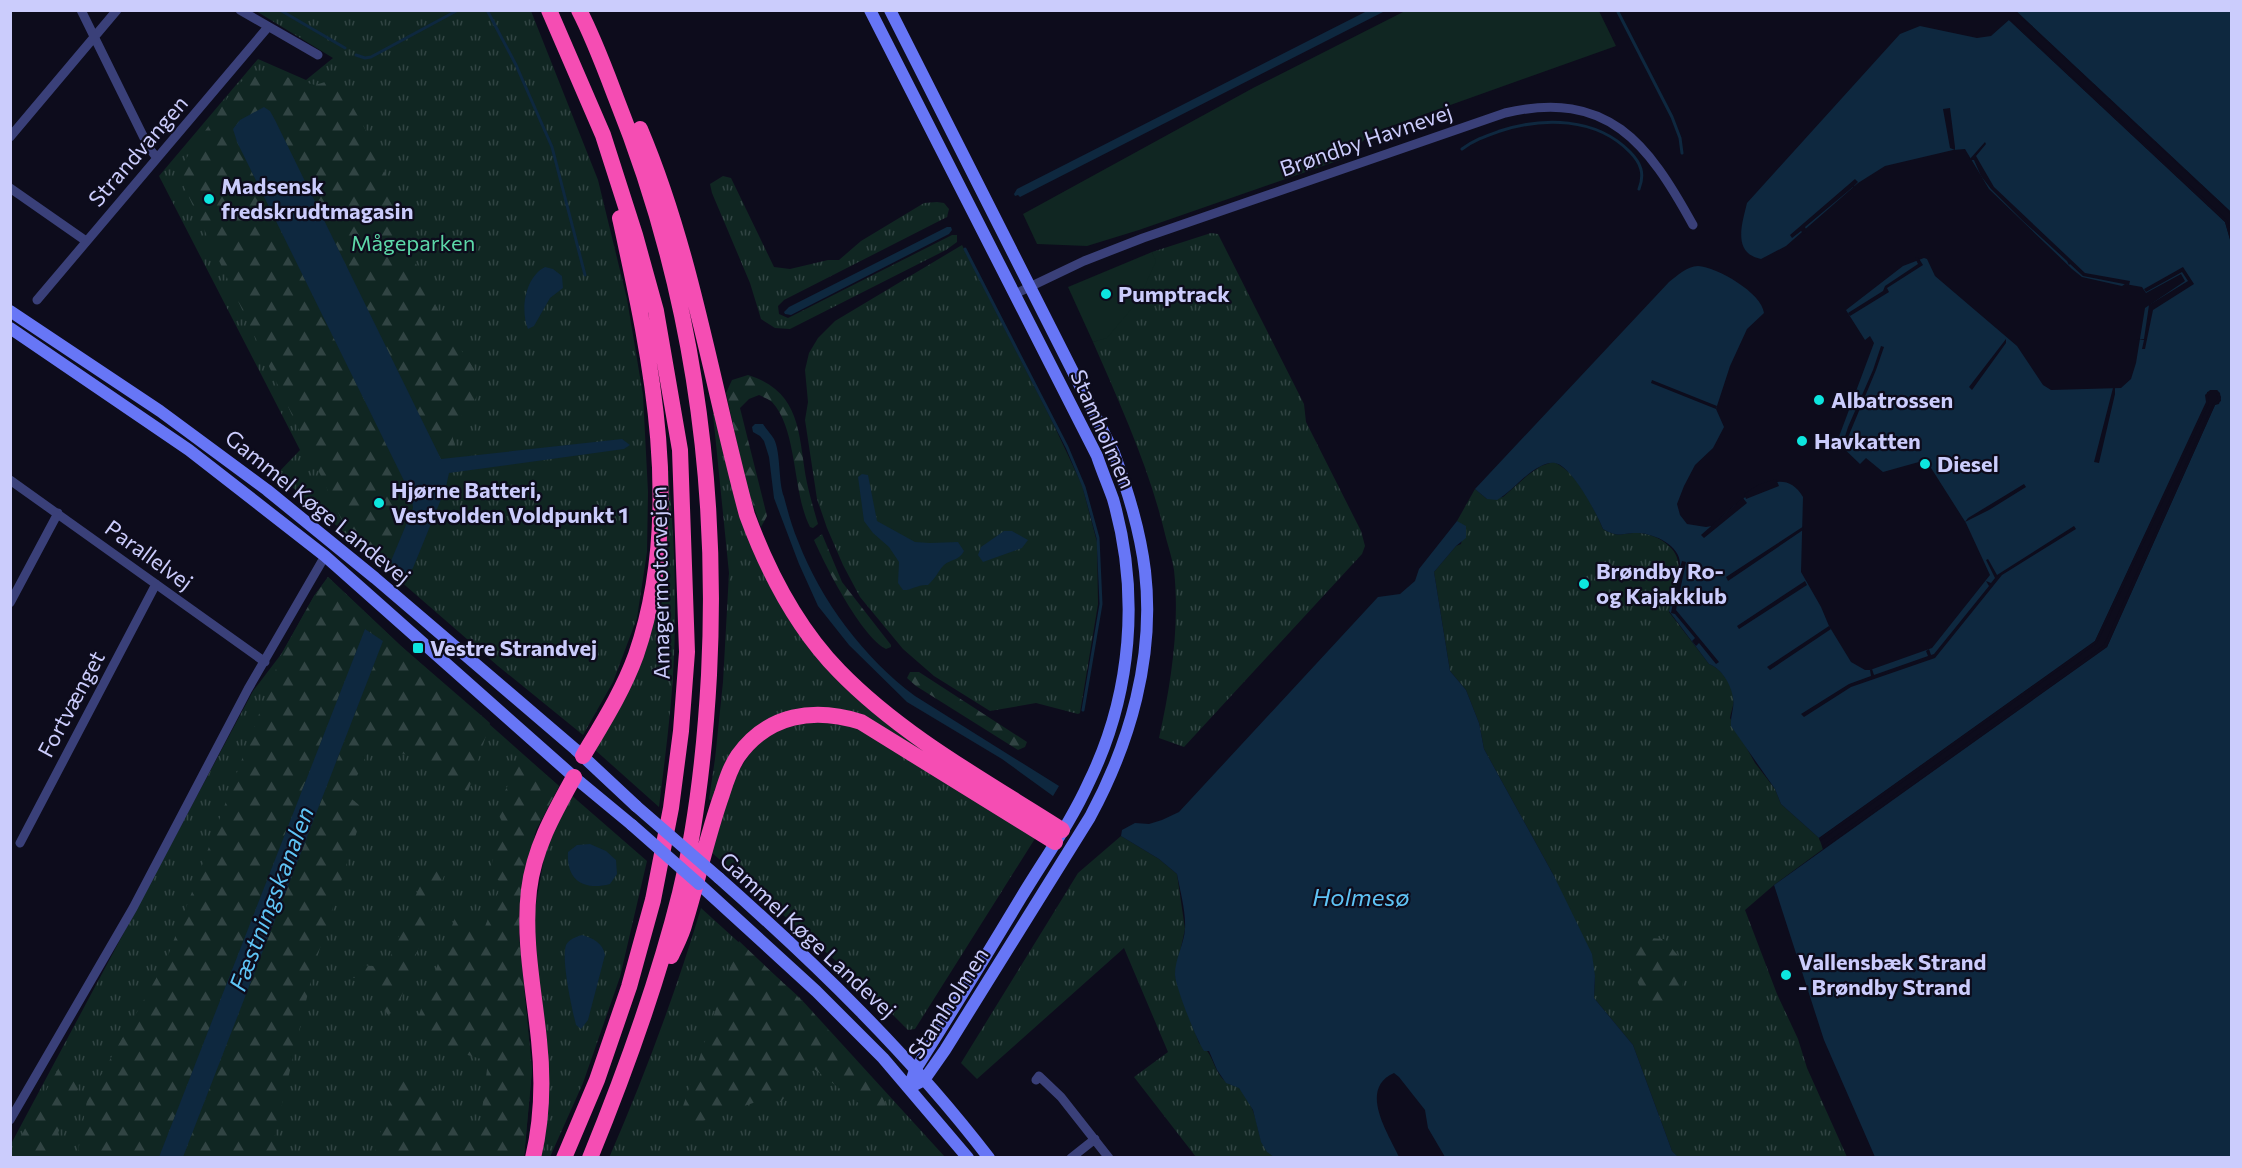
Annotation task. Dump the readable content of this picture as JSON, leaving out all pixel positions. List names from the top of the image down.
{
  "streets": {
    "highway": ["Amagermotorvejen"],
    "main road": ["Stamholmen", "Gammel Køge Landevej"],
    "street": [
      "Brøndby Havnevej",
      "Strandvangen",
      "Parallelvej",
      "Fortvænget"
    ]
  },
  "crossings": [
    ["Brøndby Havnevej", "Stamholmen"],
    ["Stamholmen", "Gammel Køge Landevej"],
    ["Parallelvej", "Fortvænget"]
  ],
  "water": ["Holmesø", "Fæstningskanalen"],
  "parks": ["Mågeparken"],
  "places": {
    "other": [
      "Madsensk fredskrudtmagasin",
      "Pumptrack",
      "Albatrossen",
      "Havkatten",
      "Diesel",
      "Hjørne Batteri, Vestvolden Voldpunkt 1",
      "Brøndby Ro- og Kajakklub",
      "Vallensbæk Strand - Brøndby Strand"
    ],
    "transit": ["Vestre Strandvej"]
  }
}
